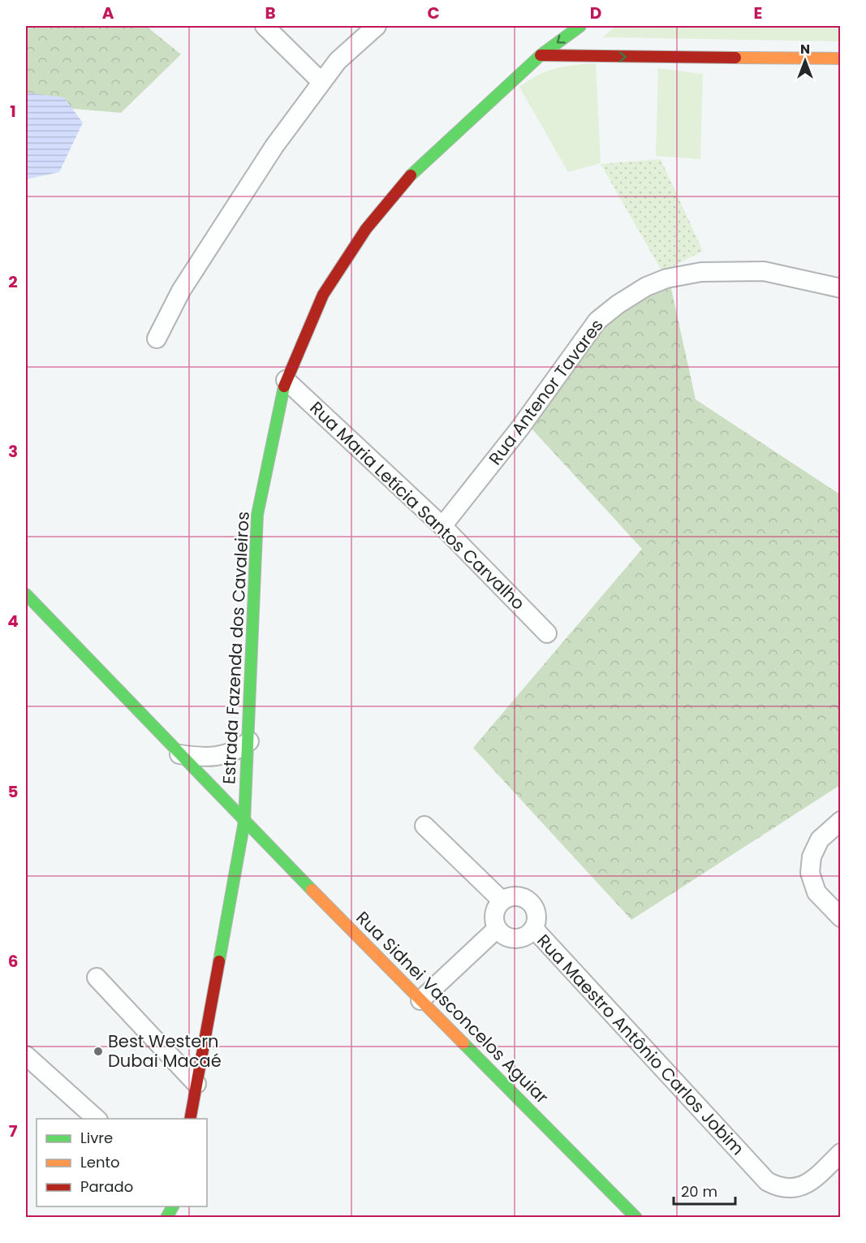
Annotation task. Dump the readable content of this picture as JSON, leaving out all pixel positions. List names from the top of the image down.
{
  "streets": {
    "main road": ["Estrada Fazenda dos Cavaleiros", "Rua Sidnei Vasconcelos Aguiar"],
    "street": ["Rua Antenor Tavares", "Rua Maria Letícia Santos Carvalho", "Rua Maestro Antônio Carlos Jobim"]
  },
  "crossings": [
    ["Rua Antenor Tavares", "Rua Maria Letícia Santos Carvalho"],
    ["Rua Maria Letícia Santos Carvalho", "Estrada Fazenda dos Cavaleiros"],
    ["Estrada Fazenda dos Cavaleiros", "Rua Sidnei Vasconcelos Aguiar"]
  ],
  "places": ["Best Western Dubai Macaé"],
  "legend": ["Livre", "Lento", "Parado"],
  "scale_bar": "20 m",
  "north": "top",
  "grid": {
    "columns": [
      "A",
      "B",
      "C",
      "D",
      "E"
    ],
    "rows": [
      "1",
      "2",
      "3",
      "4",
      "5",
      "6",
      "7"
    ]
  }
}
